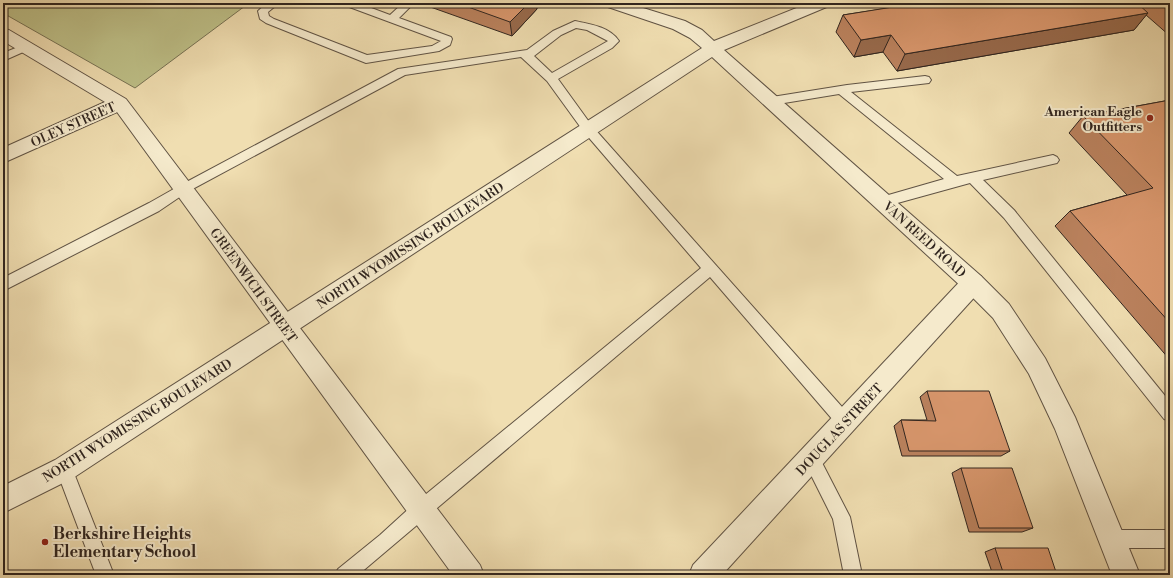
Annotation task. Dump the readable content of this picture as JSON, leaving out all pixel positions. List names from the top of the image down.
{
  "streets": {
    "street": [
      "OLEY STREET",
      "VAN REED ROAD",
      "NORTH WYOMISSING BOULEVARD",
      "GREENWICH STREET",
      "DOUGLAS STREET"
    ]
  },
  "crossings": [
    ["OLEY STREET", "GREENWICH STREET"],
    ["VAN REED ROAD", "NORTH WYOMISSING BOULEVARD"],
    ["VAN REED ROAD", "DOUGLAS STREET"],
    ["NORTH WYOMISSING BOULEVARD", "GREENWICH STREET"]
  ],
  "places": ["American Eagle Outfitters", "Berkshire Heights Elementary School"]
}
